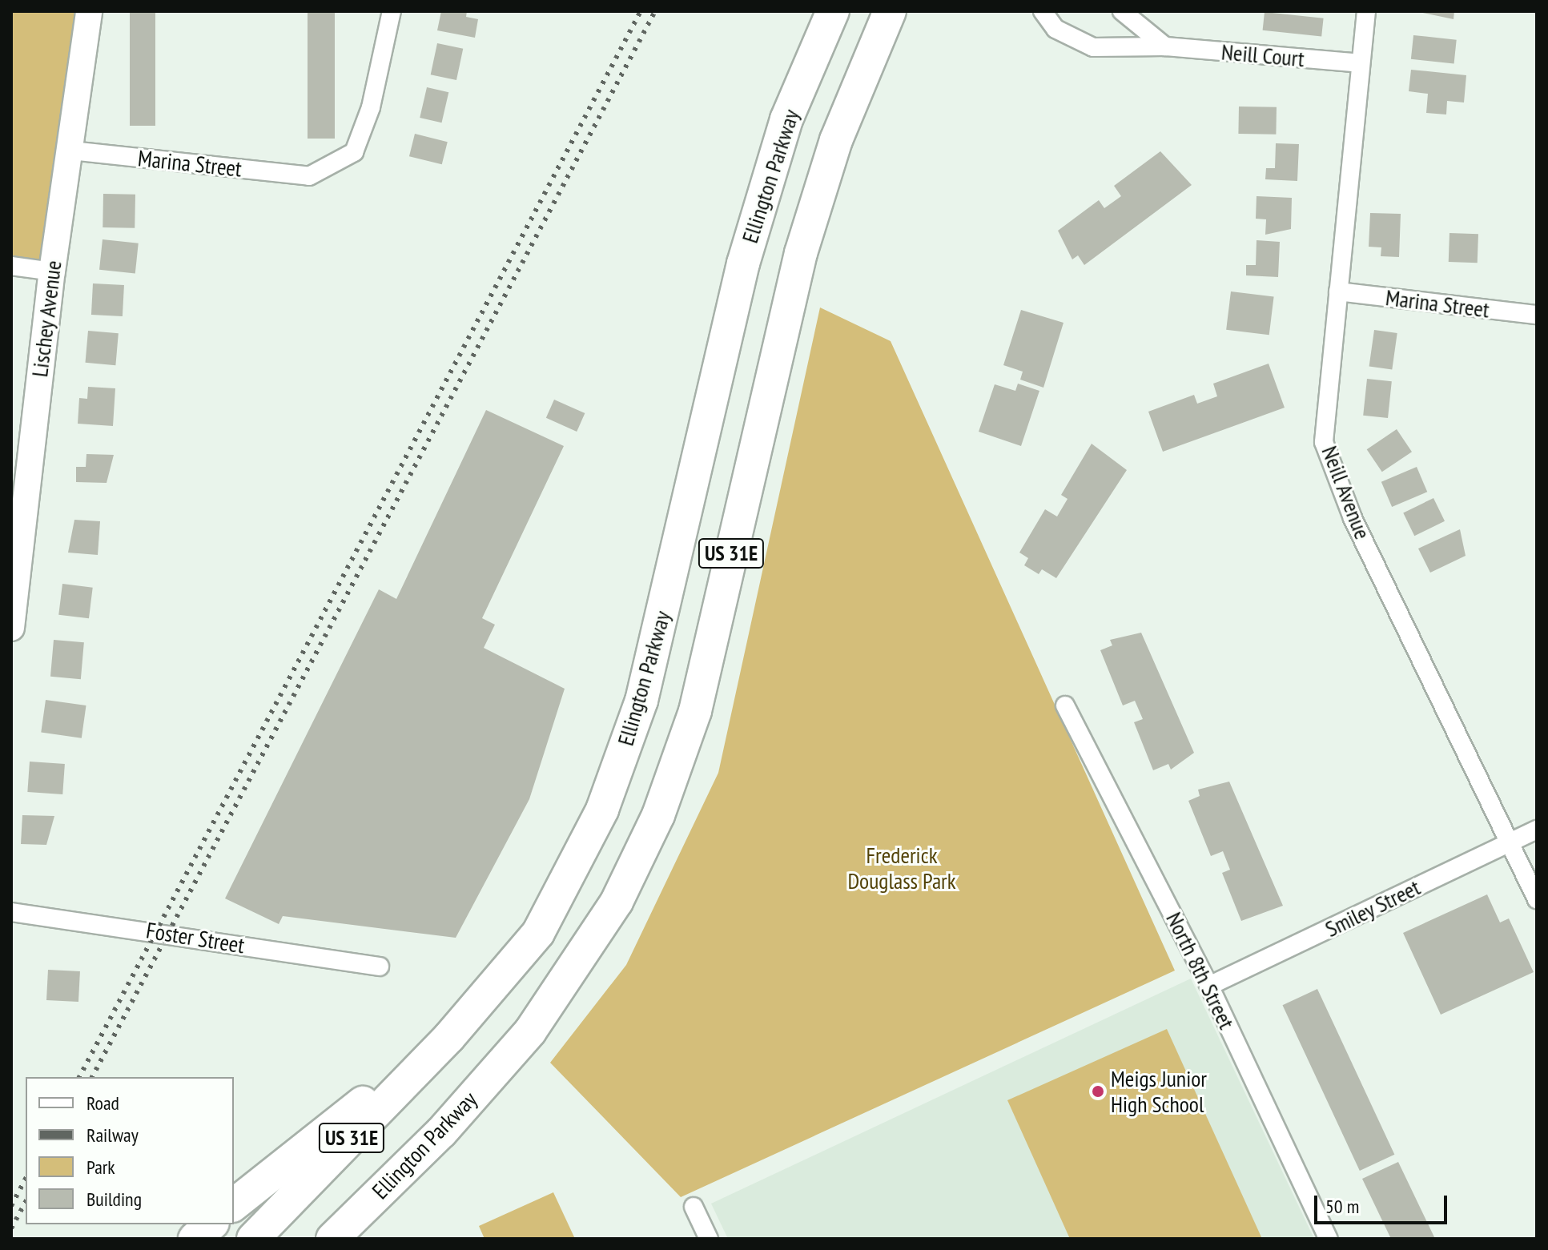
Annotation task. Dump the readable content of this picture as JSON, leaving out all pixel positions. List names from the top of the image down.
{
  "streets": {
    "highway": ["Ellington Parkway", "US 31E"],
    "street": [
      "Neill Court",
      "Marina Street",
      "Lischey Avenue",
      "Neill Avenue",
      "Smiley Street",
      "Foster Street",
      "North 8th Street"
    ]
  },
  "crossings": [
    ["Neill Court", "Neill Avenue"],
    ["Marina Street", "Lischey Avenue"],
    ["Marina Street", "Neill Avenue"],
    ["Neill Avenue", "Smiley Street"],
    ["Smiley Street", "North 8th Street"]
  ],
  "parks": ["Frederick Douglass Park"],
  "places": ["Meigs Junior High School"],
  "legend": [
    "Road",
    "Railway",
    "Park",
    "Building"
  ],
  "scale_bar": "50 m"
}
